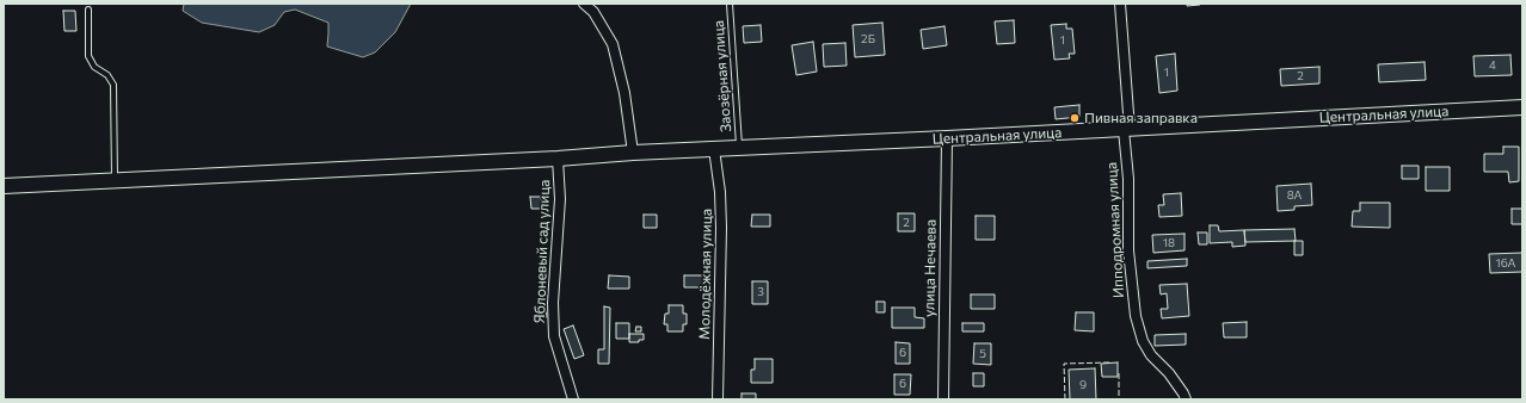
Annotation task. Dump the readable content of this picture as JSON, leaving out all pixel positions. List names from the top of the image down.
{
  "streets": {
    "street": [
      "Центральная улица",
      "Ипподромная улица",
      "Яблоневый сад улица",
      "улица Нечаева",
      "Молодёжная улица"
    ],
    "lane": ["Заозёрная улица"]
  },
  "crossings": [
    ["Заозёрная улица", "Центральная улица"],
    ["Центральная улица", "Ипподромная улица"],
    ["Центральная улица", "Яблоневый сад улица"],
    ["Центральная улица", "улица Нечаева"],
    ["Центральная улица", "Молодёжная улица"]
  ],
  "places": ["Пивная заправка"],
  "house_numbers": [
    "2Б",
    "1",
    "4",
    "1",
    "2",
    "8А",
    "2",
    "18",
    "16А",
    "3",
    "6",
    "5",
    "6",
    "9"
  ]
}
